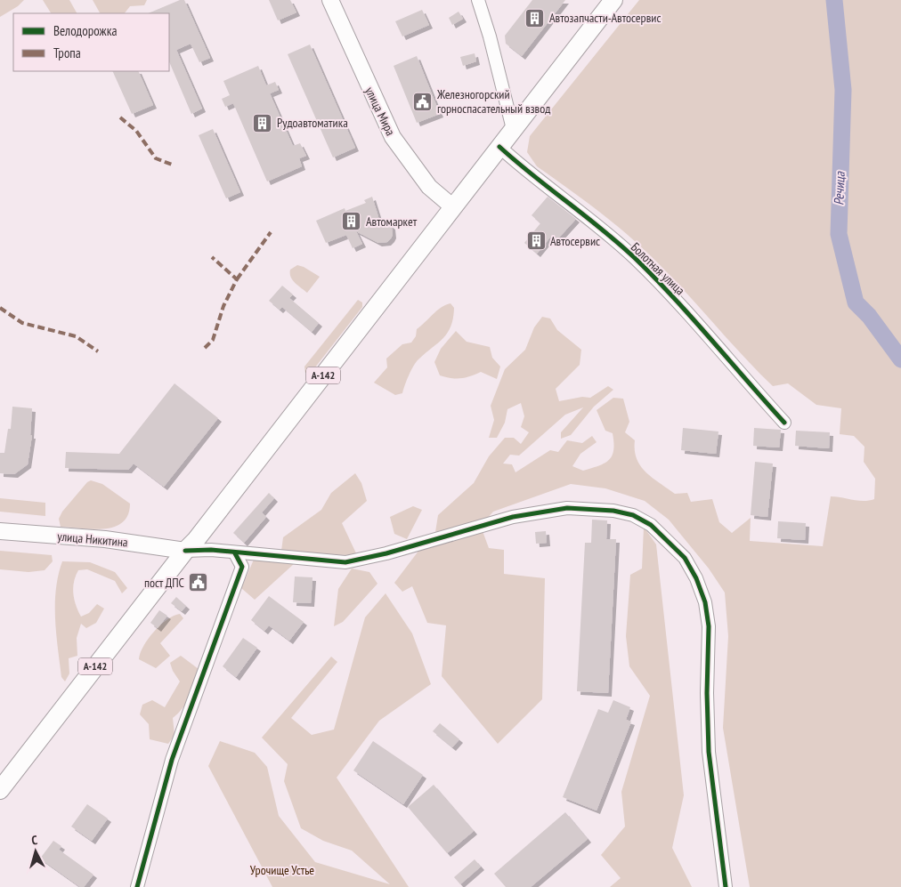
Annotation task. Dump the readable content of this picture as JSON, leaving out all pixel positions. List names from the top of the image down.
{
  "streets": {
    "highway": ["А-142"],
    "main road": ["улица Мира", "улица Никитина"],
    "street": ["Болотная улица"]
  },
  "crossings": [
    ["улица Мира", "А-142"],
    ["Болотная улица", "А-142"],
    ["А-142", "улица Никитина"]
  ],
  "water": ["Речица"],
  "parks": ["Урочище Устье"],
  "places": {
    "building": [
      "Автозапчасти-Автосервис",
      "Рудоавтоматика",
      "Автомаркет",
      "Автосервис"
    ],
    "public building": ["Железногорский горноспасательный взвод", "пост ДПС"]
  },
  "legend": ["Велодорожка", "Тропа"],
  "north": "top"
}
